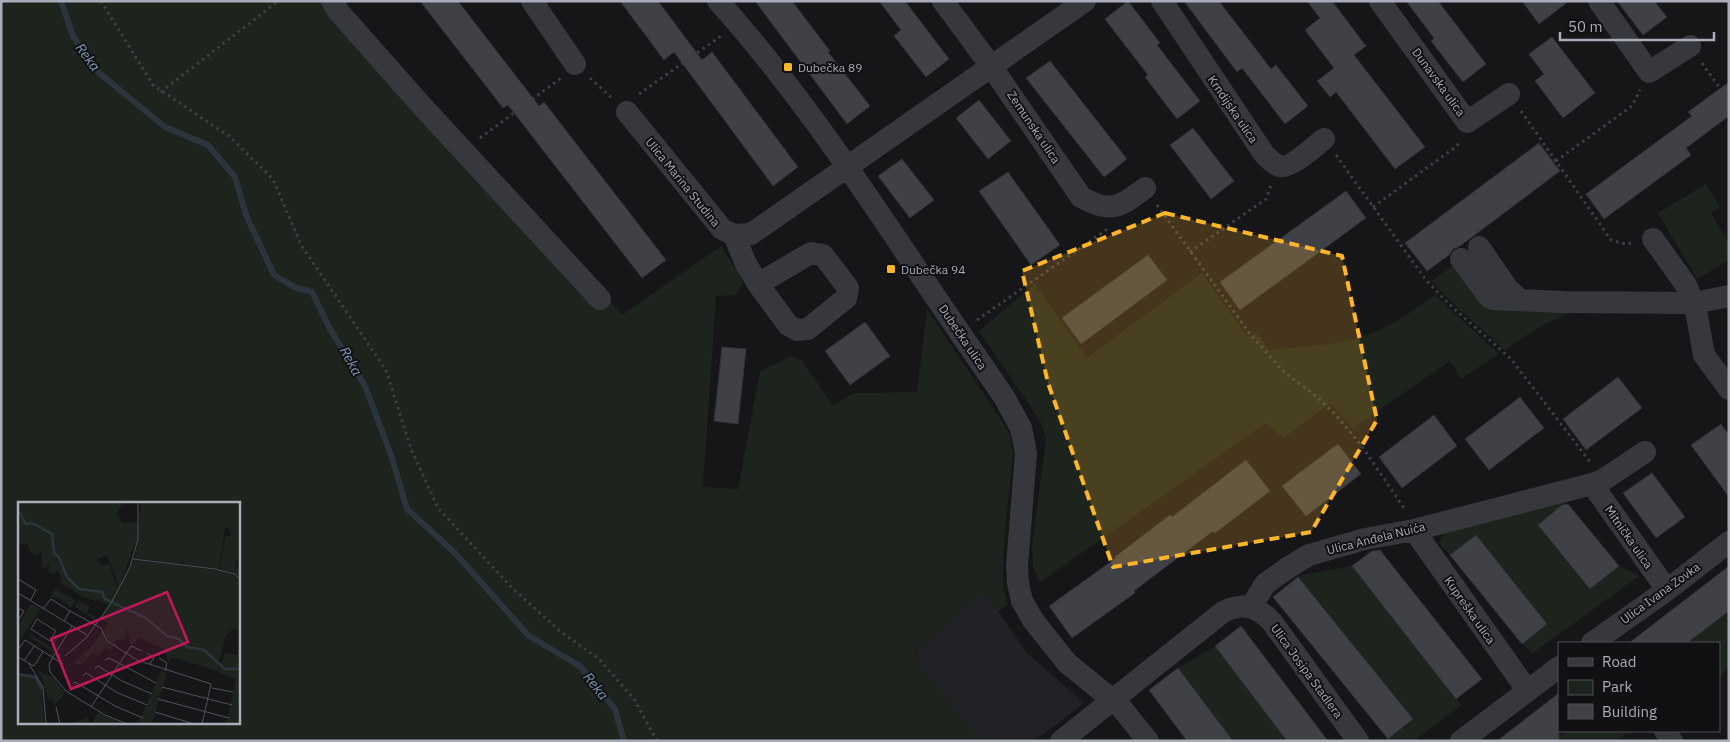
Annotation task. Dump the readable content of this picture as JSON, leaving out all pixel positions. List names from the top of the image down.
{
  "streets": {
    "street": [
      "Dunavska ulica",
      "Krndijska ulica",
      "Zemunska ulica",
      "Ulica Marina Studina",
      "Dubečka ulica",
      "Mitnička ulica",
      "Ulica Anđela Nuića",
      "Ulica Ivana Zovka",
      "Kupreška ulica",
      "Ulica Josipa Stadlera"
    ]
  },
  "crossings": [
    ["Zemunska ulica", "Ulica Marina Studina"],
    ["Ulica Marina Studina", "Dubečka ulica"],
    ["Mitnička ulica", "Ulica Anđela Nuića"],
    ["Mitnička ulica", "Ulica Ivana Zovka"],
    ["Ulica Anđela Nuića", "Kupreška ulica"],
    ["Ulica Anđela Nuića", "Ulica Josipa Stadlera"]
  ],
  "water": ["Reka"],
  "places": {
    "transit": ["Dubečka 89", "Dubečka 94"]
  },
  "legend": ["Road", "Park", "Building"],
  "scale_bar": "50 m"
}
